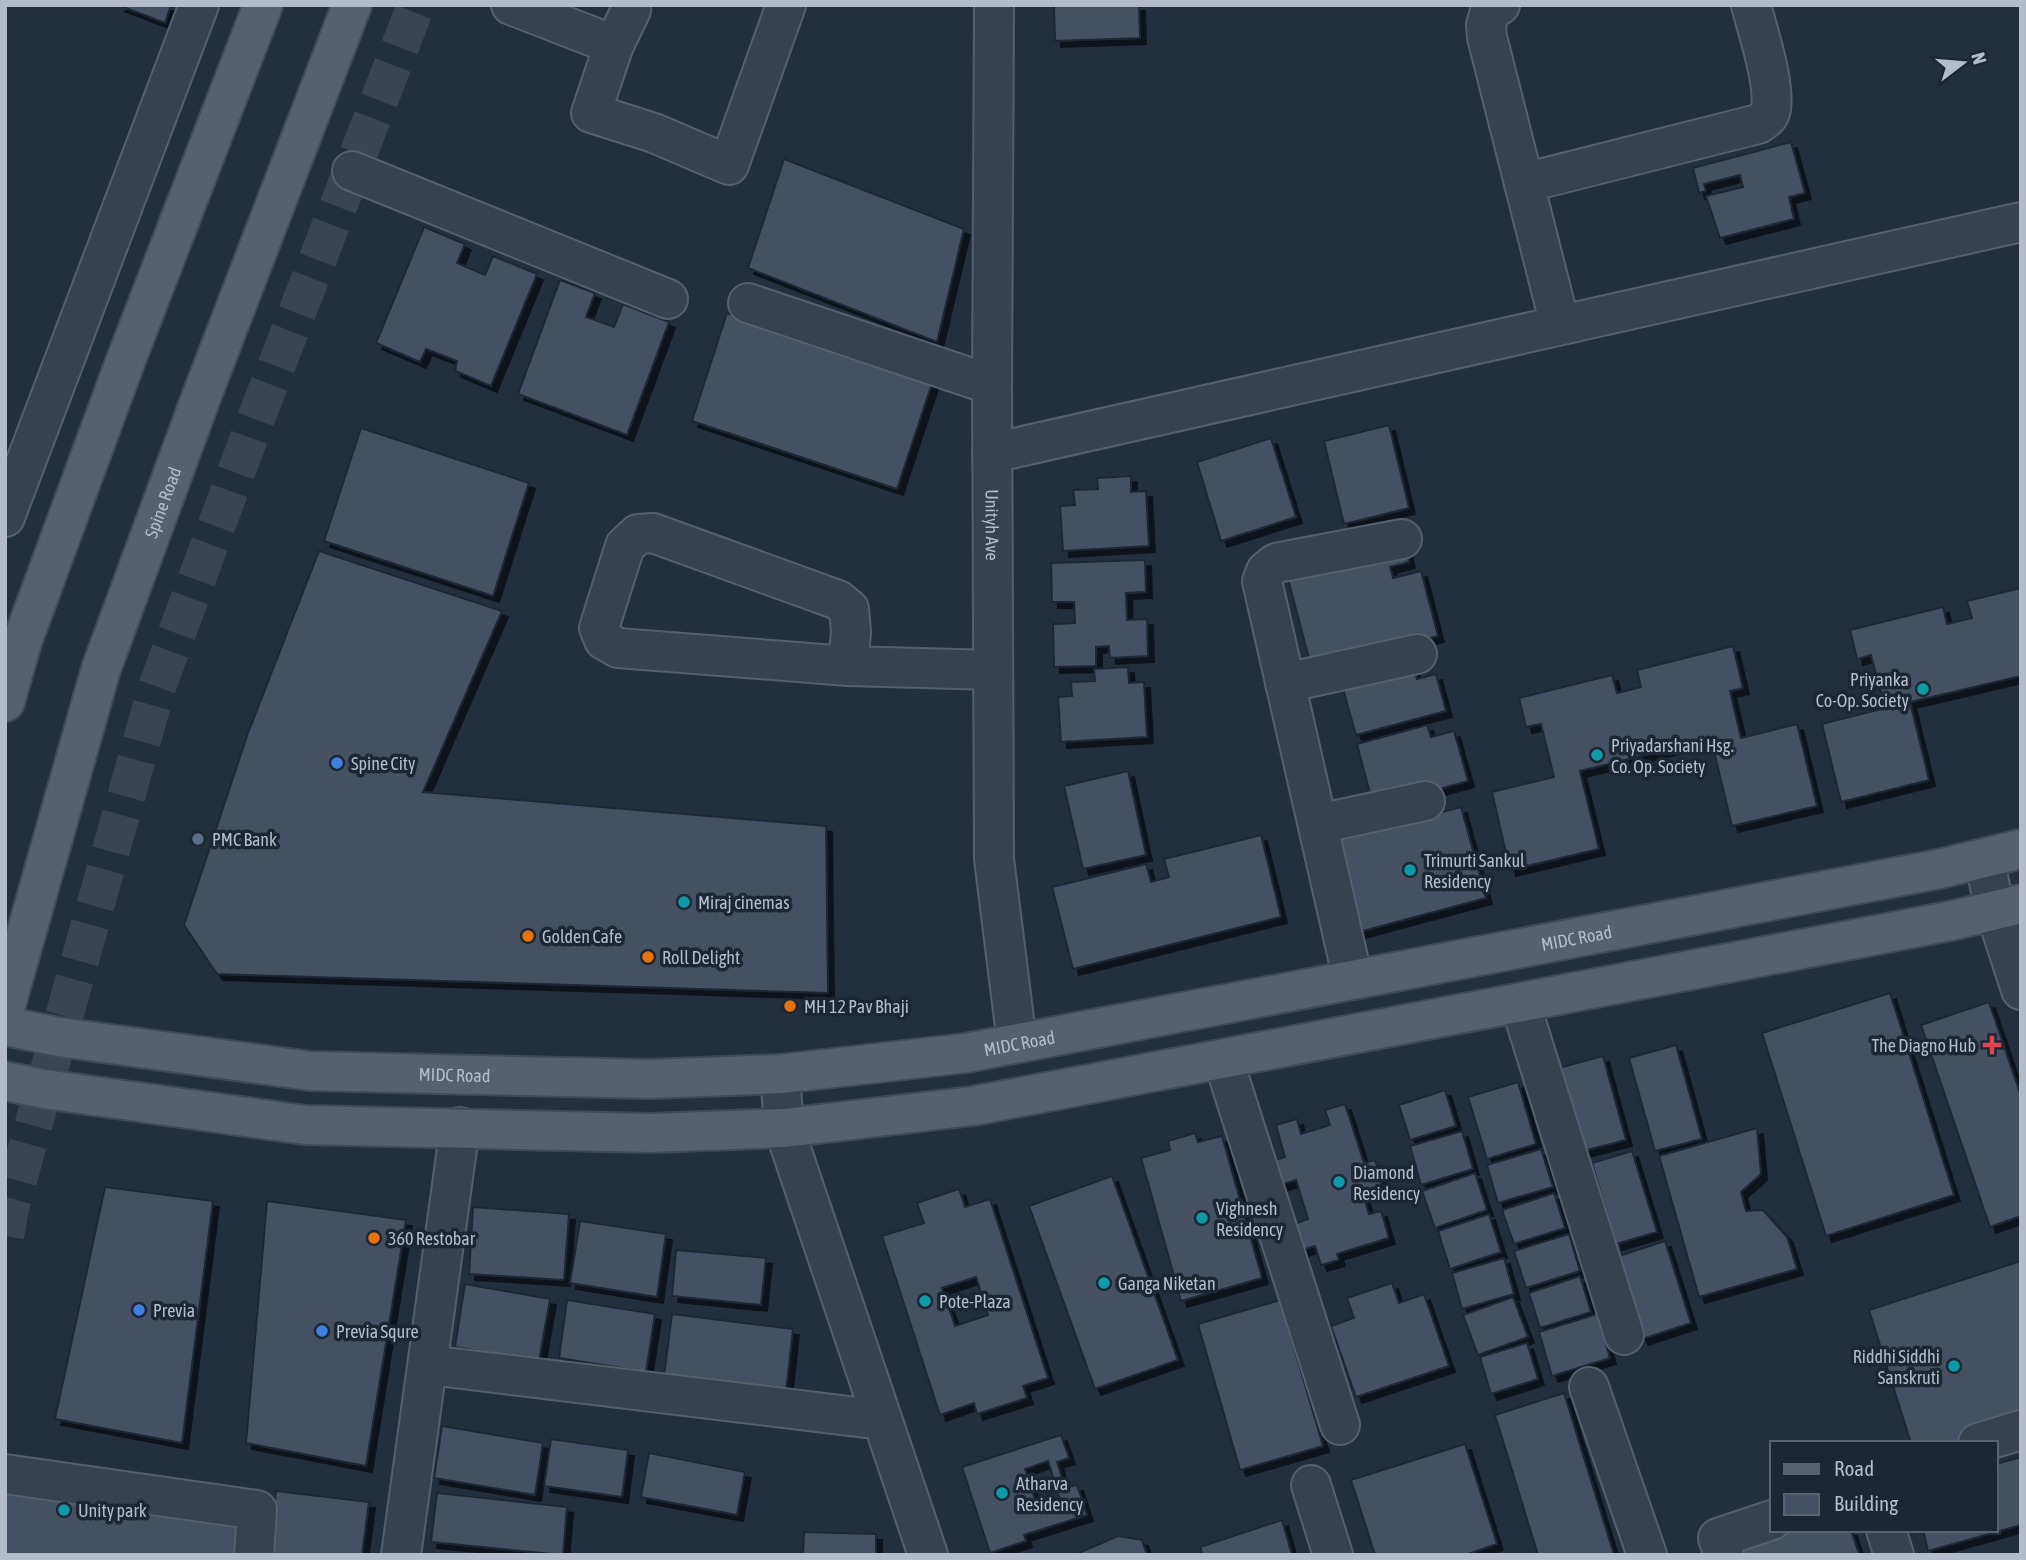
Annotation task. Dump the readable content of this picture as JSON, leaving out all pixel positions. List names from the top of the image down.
{
  "streets": {
    "main road": ["Spine Road", "MIDC Road"],
    "street": ["Unityh Ave"]
  },
  "crossings": [
    ["Unityh Ave", "MIDC Road"]
  ],
  "places": {
    "other": [
      "Priyanka Co-Op. Society",
      "Priyadarshani Hsg. Co. Op. Society",
      "Spine City",
      "PMC Bank",
      "Trimurti Sankul Residency",
      "Miraj cinemas",
      "Golden Cafe",
      "Roll Delight",
      "MH 12 Pav Bhaji",
      "Diamond Residency",
      "Vighnesh Residency",
      "360 Restobar",
      "Ganga Niketan",
      "Pote-Plaza",
      "Previa",
      "Previa Squre",
      "Riddhi Siddhi Sanskruti",
      "Atharva Residency",
      "Unity park"
    ],
    "health": ["The Diagno Hub"]
  },
  "legend": ["Road", "Building"],
  "north": "right"
}
